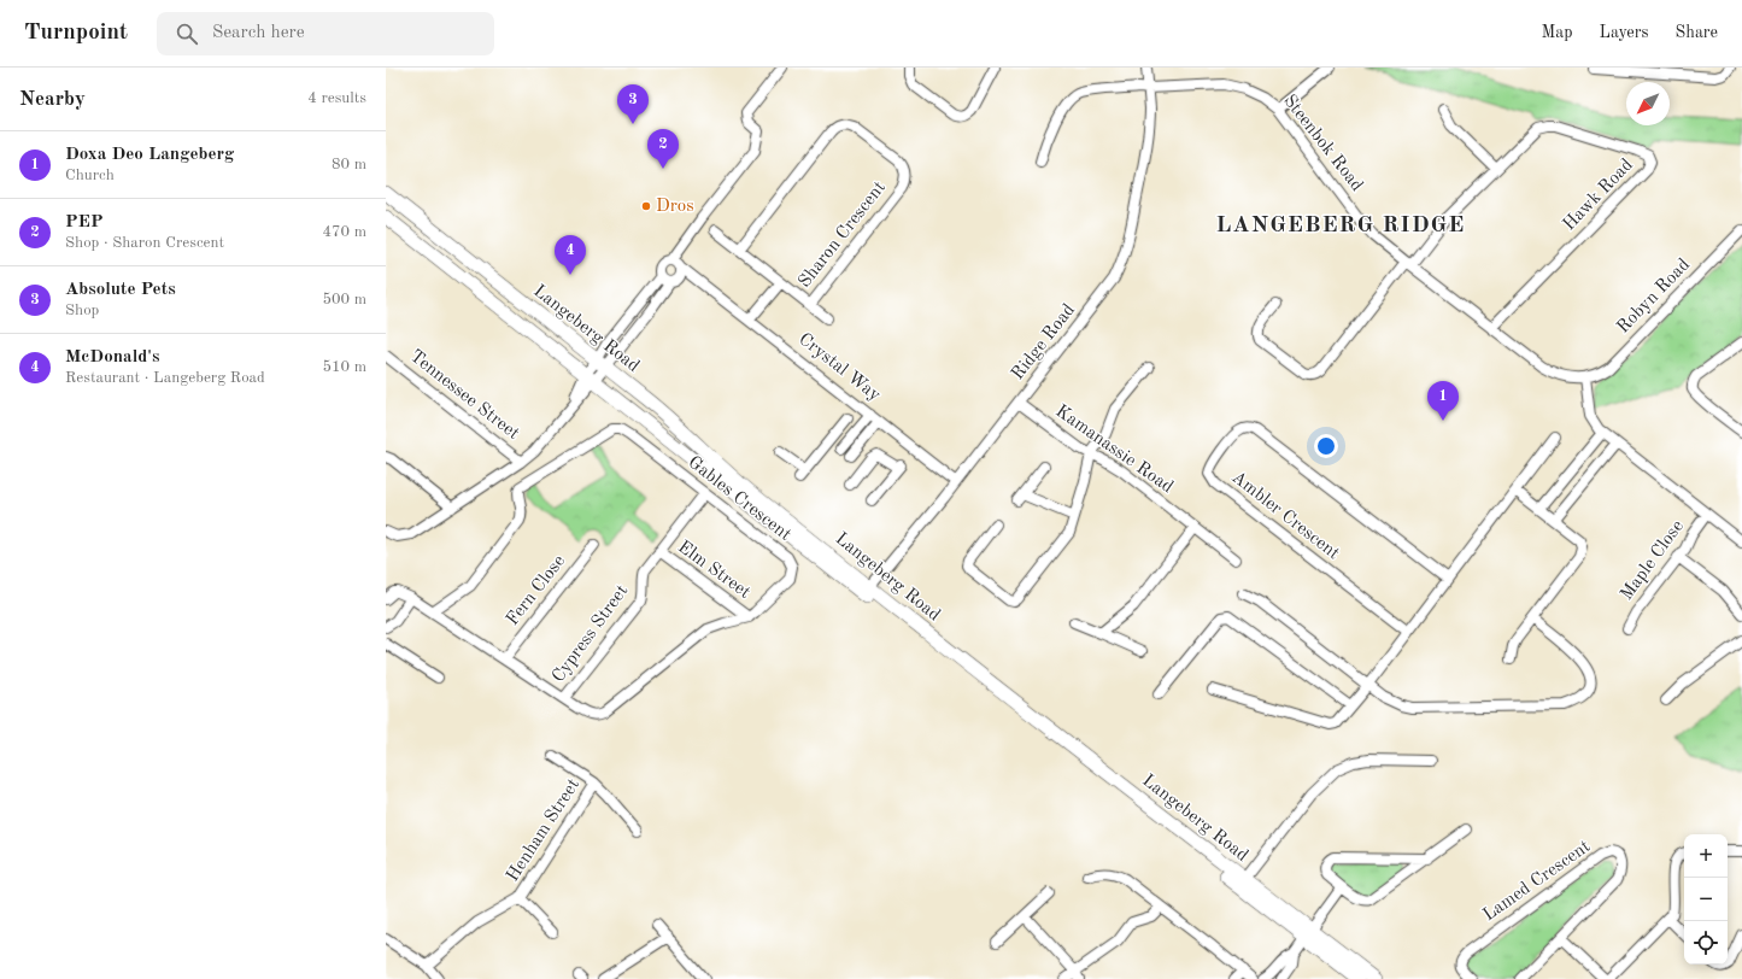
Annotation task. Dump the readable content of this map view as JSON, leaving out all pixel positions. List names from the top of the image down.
{
  "streets": {
    "main road": ["Langeberg Road"],
    "street": [
      "Steenbok Road",
      "Hawk Road",
      "Sharon Crescent",
      "Robyn Road",
      "Ridge Road",
      "Crystal Way",
      "Tennessee Street",
      "Kamanassie Road",
      "Gables Crescent",
      "Ambler Crescent",
      "Maple Close",
      "Elm Street",
      "Fern Close",
      "Cypress Street",
      "Henham Street",
      "Lamed Crescent"
    ]
  },
  "crossings": [
    ["Steenbok Road", "Hawk Road"],
    ["Steenbok Road", "Robyn Road"],
    ["Steenbok Road", "Ridge Road"],
    ["Sharon Crescent", "Crystal Way"],
    ["Langeberg Road", "Ridge Road"],
    ["Ridge Road", "Crystal Way"],
    ["Ridge Road", "Kamanassie Road"],
    ["Gables Crescent", "Elm Street"],
    ["Gables Crescent", "Fern Close"],
    ["Gables Crescent", "Cypress Street"],
    ["Elm Street", "Cypress Street"]
  ],
  "districts": ["LANGEBERG RIDGE"],
  "places": ["Dros"],
  "north": "bottom left",
  "page": {
    "header": "Turnpoint",
    "search": "Search here",
    "nav": ["Map", "Layers", "Share"],
    "heading": ["Nearby", "4 results"],
    "pins": [
      "3",
      "2",
      "4",
      "1"
    ],
    "list": [
      {
        "mark": "1",
        "name": "Doxa Deo Langeberg",
        "note": "Church",
        "value": "80 m"
      },
      {
        "mark": "2",
        "name": "PEP",
        "note": "Shop · Sharon Crescent",
        "value": "470 m"
      },
      {
        "mark": "3",
        "name": "Absolute Pets",
        "note": "Shop",
        "value": "500 m"
      },
      {
        "mark": "4",
        "name": "McDonald's",
        "note": "Restaurant · Langeberg Road",
        "value": "510 m"
      }
    ],
    "map_buttons": ["+", "−"]
  }
}
